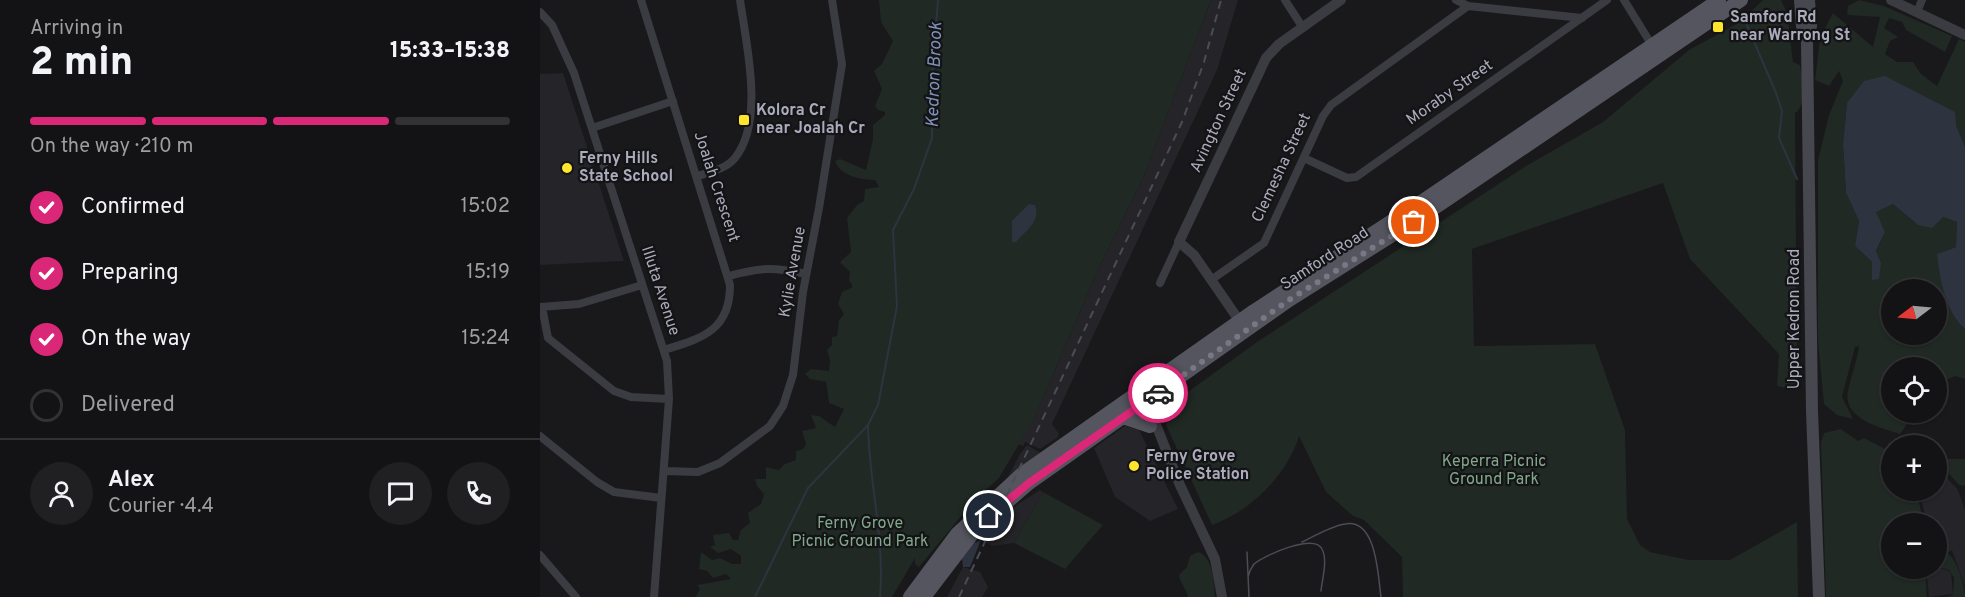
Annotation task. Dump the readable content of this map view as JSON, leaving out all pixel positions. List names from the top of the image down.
{
  "streets": {
    "main road": ["Samford Road", "Upper Kedron Road"],
    "street": [
      "Moraby Street",
      "Avington Street",
      "Clemesha Street",
      "Joalah Crescent",
      "Kylie Avenue",
      "Illuta Avenue"
    ]
  },
  "crossings": [
    ["Moraby Street", "Clemesha Street"],
    ["Joalah Crescent", "Illuta Avenue"],
    ["Kylie Avenue", "Illuta Avenue"]
  ],
  "water": ["Kedron Brook"],
  "parks": ["Keperra Picnic Ground Park", "Ferny Grove Picnic Ground Park"],
  "places": {
    "transit": ["Samford Rd near Warrong St", "Kolora Cr near Joalah Cr"],
    "other": ["Ferny Hills State School", "Ferny Grove Police Station"]
  },
  "north": "left",
  "page": {
    "heading": ["2 min", "Arriving in", "15:33–15:38"],
    "panel": ["Alex", "Courier · 4.4"],
    "bar": "On the way · 210 m",
    "list": [
      ["Confirmed", "15:02"],
      ["Preparing", "15:19"],
      ["On the way", "15:24"],
      "Delivered"
    ],
    "map_buttons": ["+", "−"]
  }
}
